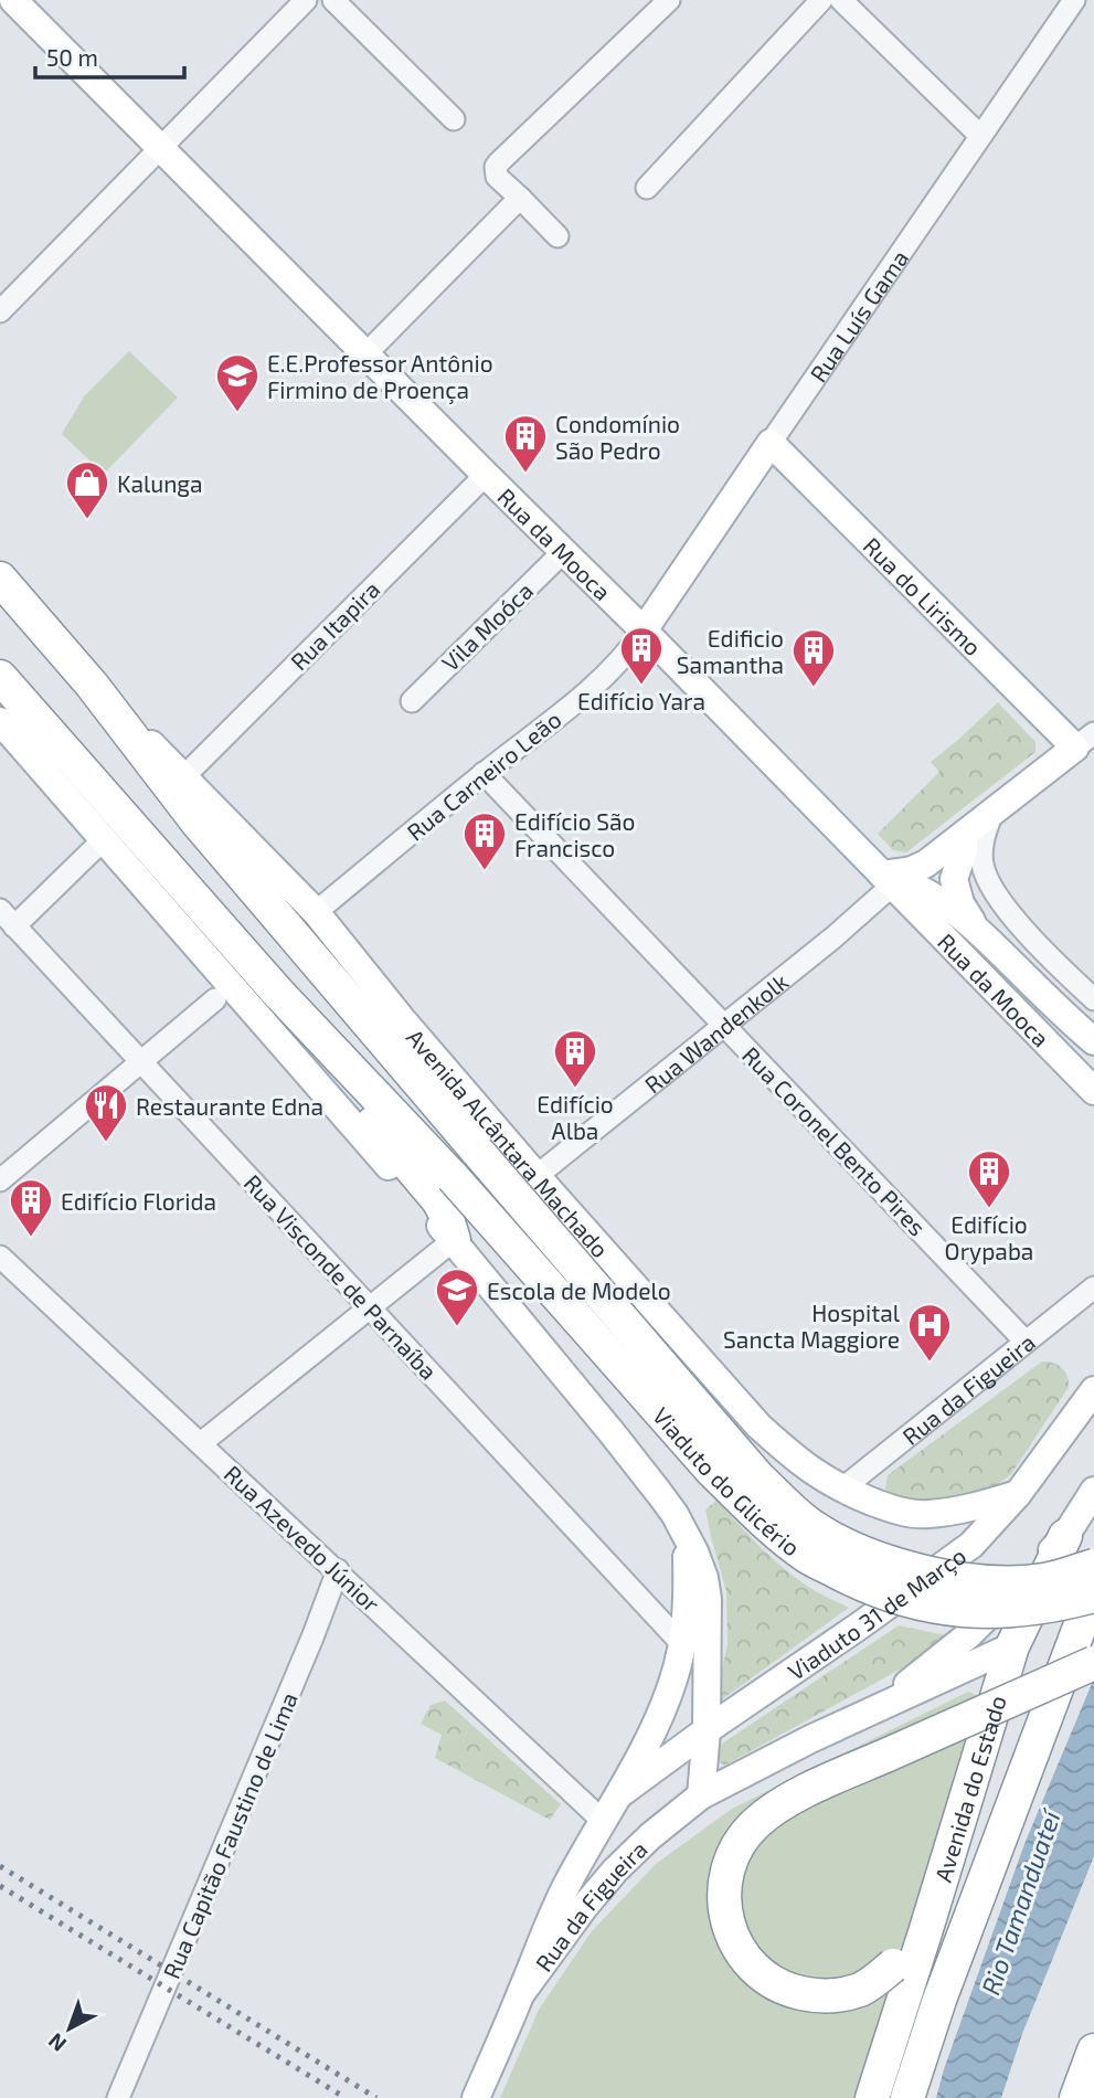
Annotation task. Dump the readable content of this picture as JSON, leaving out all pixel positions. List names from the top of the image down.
{
  "streets": {
    "highway": [
      "Avenida Alcântara Machado",
      "Rua da Figueira",
      "Viaduto do Glicério",
      "Avenida do Estado"
    ],
    "main road": [
      "Rua Luís Gama",
      "Rua da Mooca",
      "Rua do Lirismo",
      "Viaduto 31 de Março"
    ],
    "street": [
      "Rua Itapira",
      "Vila Moóca",
      "Rua Carneiro Leão",
      "Rua Wandenkolk",
      "Rua Coronel Bento Pires",
      "Rua Visconde de Parnaíba",
      "Rua Azevedo Júnior",
      "Rua Capitão Faustino de Lima"
    ]
  },
  "crossings": [
    ["Rua Luís Gama", "Rua da Mooca"],
    ["Rua Luís Gama", "Rua do Lirismo"],
    ["Rua Luís Gama", "Rua Carneiro Leão"],
    ["Rua da Mooca", "Rua Itapira"],
    ["Rua da Mooca", "Vila Moóca"],
    ["Rua da Mooca", "Rua Carneiro Leão"],
    ["Rua da Mooca", "Rua Wandenkolk"],
    ["Rua Itapira", "Avenida Alcântara Machado"],
    ["Rua Carneiro Leão", "Rua Coronel Bento Pires"],
    ["Rua Carneiro Leão", "Avenida Alcântara Machado"],
    ["Rua Wandenkolk", "Rua Coronel Bento Pires"],
    ["Rua Wandenkolk", "Avenida Alcântara Machado"],
    ["Rua Coronel Bento Pires", "Rua da Figueira"],
    ["Avenida Alcântara Machado", "Rua da Figueira"],
    ["Avenida Alcântara Machado", "Viaduto do Glicério"],
    ["Avenida Alcântara Machado", "Viaduto 31 de Março"],
    ["Rua Visconde de Parnaíba", "Rua da Figueira"],
    ["Rua da Figueira", "Viaduto do Glicério"],
    ["Rua da Figueira", "Rua Azevedo Júnior"],
    ["Rua da Figueira", "Viaduto 31 de Março"],
    ["Rua da Figueira", "Avenida do Estado"],
    ["Rua Azevedo Júnior", "Rua Capitão Faustino de Lima"]
  ],
  "water": ["Rio Tamanduateí"],
  "places": {
    "school or university": ["E.E.Professor Antônio Firmino de Proença", "Escola de Modelo"],
    "building": [
      "Condomínio São Pedro",
      "Edifício Yara",
      "Edificio Samantha",
      "Edifício São Francisco",
      "Edifício Alba",
      "Edifício Orypaba",
      "Edifício Florida"
    ],
    "shop": ["Kalunga"],
    "restaurant": ["Restaurante Edna"],
    "hospital": ["Hospital Sancta Maggiore"]
  },
  "scale_bar": "50 m",
  "north": "bottom left"
}
